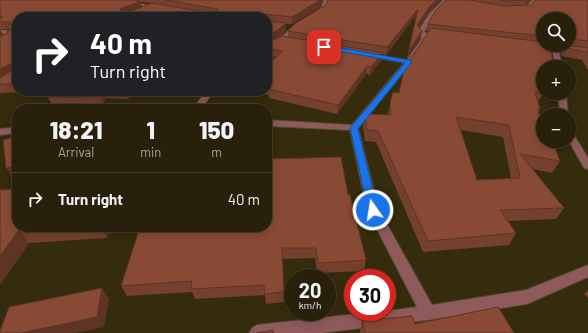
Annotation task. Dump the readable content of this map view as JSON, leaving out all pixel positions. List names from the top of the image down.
{
  "page": {
    "map_buttons": ["+", "−"],
    "turn": ["40 m", "Turn right"],
    "eta": [
      "18:21",
      "Arrival",
      "1",
      "min",
      "150",
      "m"
    ],
    "list": [
      {
        "name": "Turn right",
        "value": "40 m"
      }
    ],
    "speed": "20 km/h",
    "limit": "30"
  }
}
